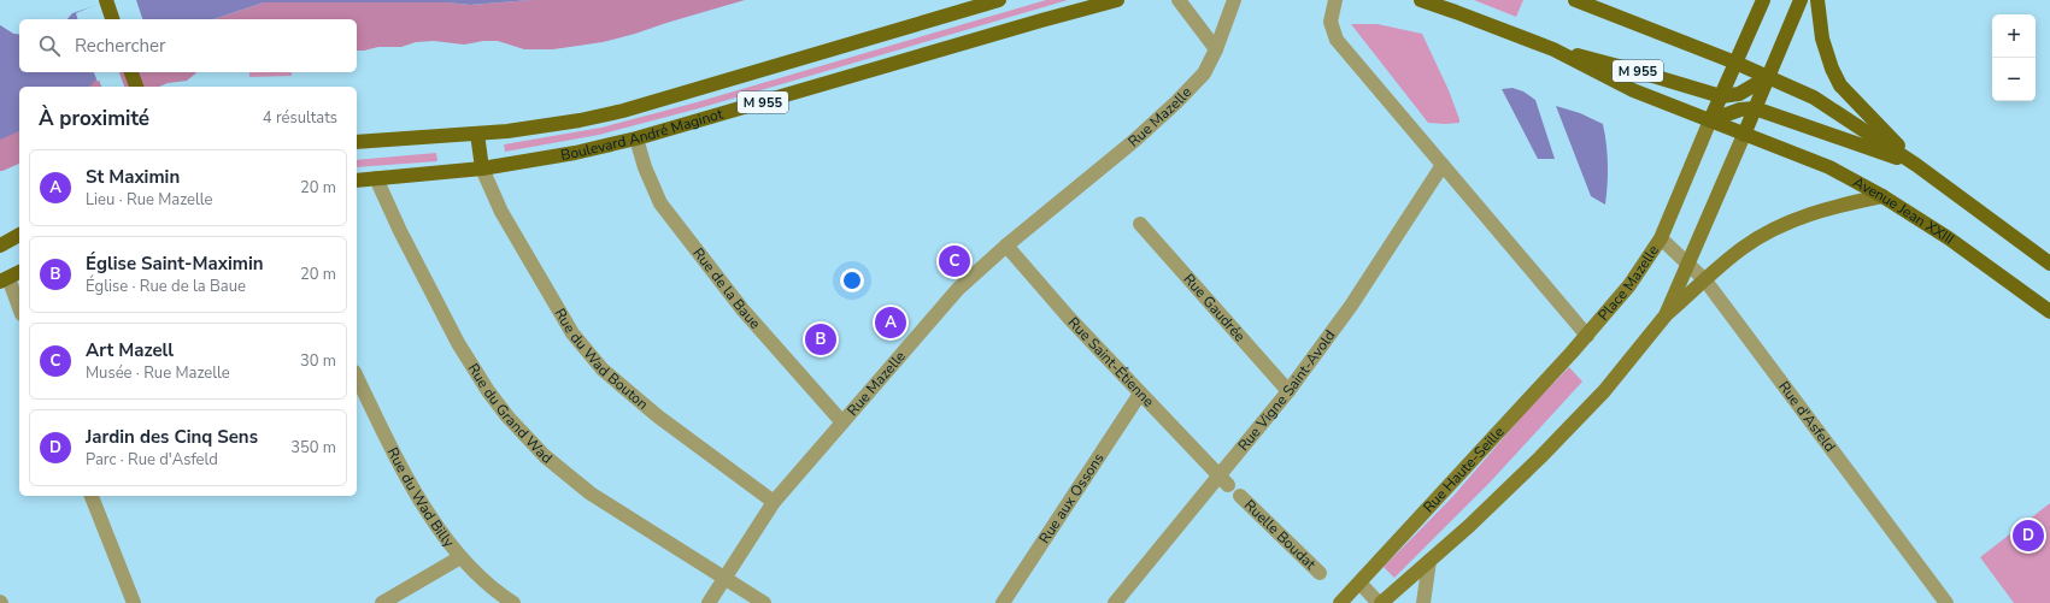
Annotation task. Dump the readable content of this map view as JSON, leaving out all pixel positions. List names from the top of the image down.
{
  "streets": {
    "main road": ["M 955", "Boulevard André Maginot", "Avenue Jean XXIII"],
    "street": [
      "Rue Mazelle",
      "Place Mazelle",
      "Rue de la Baue",
      "Rue Gaudrée",
      "Rue du Wad Bouton",
      "Rue Saint-Étienne",
      "Rue Vigne Saint-Avold",
      "Rue du Grand Wad",
      "Rue d'Asfeld",
      "Rue Haute-Seille",
      "Rue du Wad Billy",
      "Rue aux Ossons",
      "Ruelle Boudat"
    ]
  },
  "crossings": [
    ["M 955", "Avenue Jean XXIII"],
    ["M 955", "Place Mazelle"],
    ["Rue Mazelle", "Rue de la Baue"],
    ["Rue Mazelle", "Rue du Wad Bouton"],
    ["Rue Mazelle", "Rue Saint-Étienne"],
    ["Rue Mazelle", "Rue du Grand Wad"],
    ["Boulevard André Maginot", "Rue de la Baue"],
    ["Boulevard André Maginot", "Rue du Wad Bouton"],
    ["Boulevard André Maginot", "Rue du Grand Wad"],
    ["Place Mazelle", "Rue Vigne Saint-Avold"],
    ["Place Mazelle", "Rue d'Asfeld"],
    ["Place Mazelle", "Rue Haute-Seille"],
    ["Rue Gaudrée", "Rue Vigne Saint-Avold"],
    ["Rue Saint-Étienne", "Rue Vigne Saint-Avold"],
    ["Rue Saint-Étienne", "Rue aux Ossons"]
  ],
  "page": {
    "map_buttons": ["+", "−"],
    "search": "Rechercher",
    "heading": ["À proximité", "4 résultats"],
    "list": [
      {
        "mark": "A",
        "name": "St Maximin",
        "note": "Lieu · Rue Mazelle",
        "value": "20 m"
      },
      {
        "mark": "B",
        "name": "Église Saint-Maximin",
        "note": "Église · Rue de la Baue",
        "value": "20 m"
      },
      {
        "mark": "C",
        "name": "Art Mazell",
        "note": "Musée · Rue Mazelle",
        "value": "30 m"
      },
      {
        "mark": "D",
        "name": "Jardin des Cinq Sens",
        "note": "Parc · Rue d'Asfeld",
        "value": "350 m"
      }
    ],
    "pins": [
      "C",
      "A",
      "B",
      "D"
    ]
  }
}
